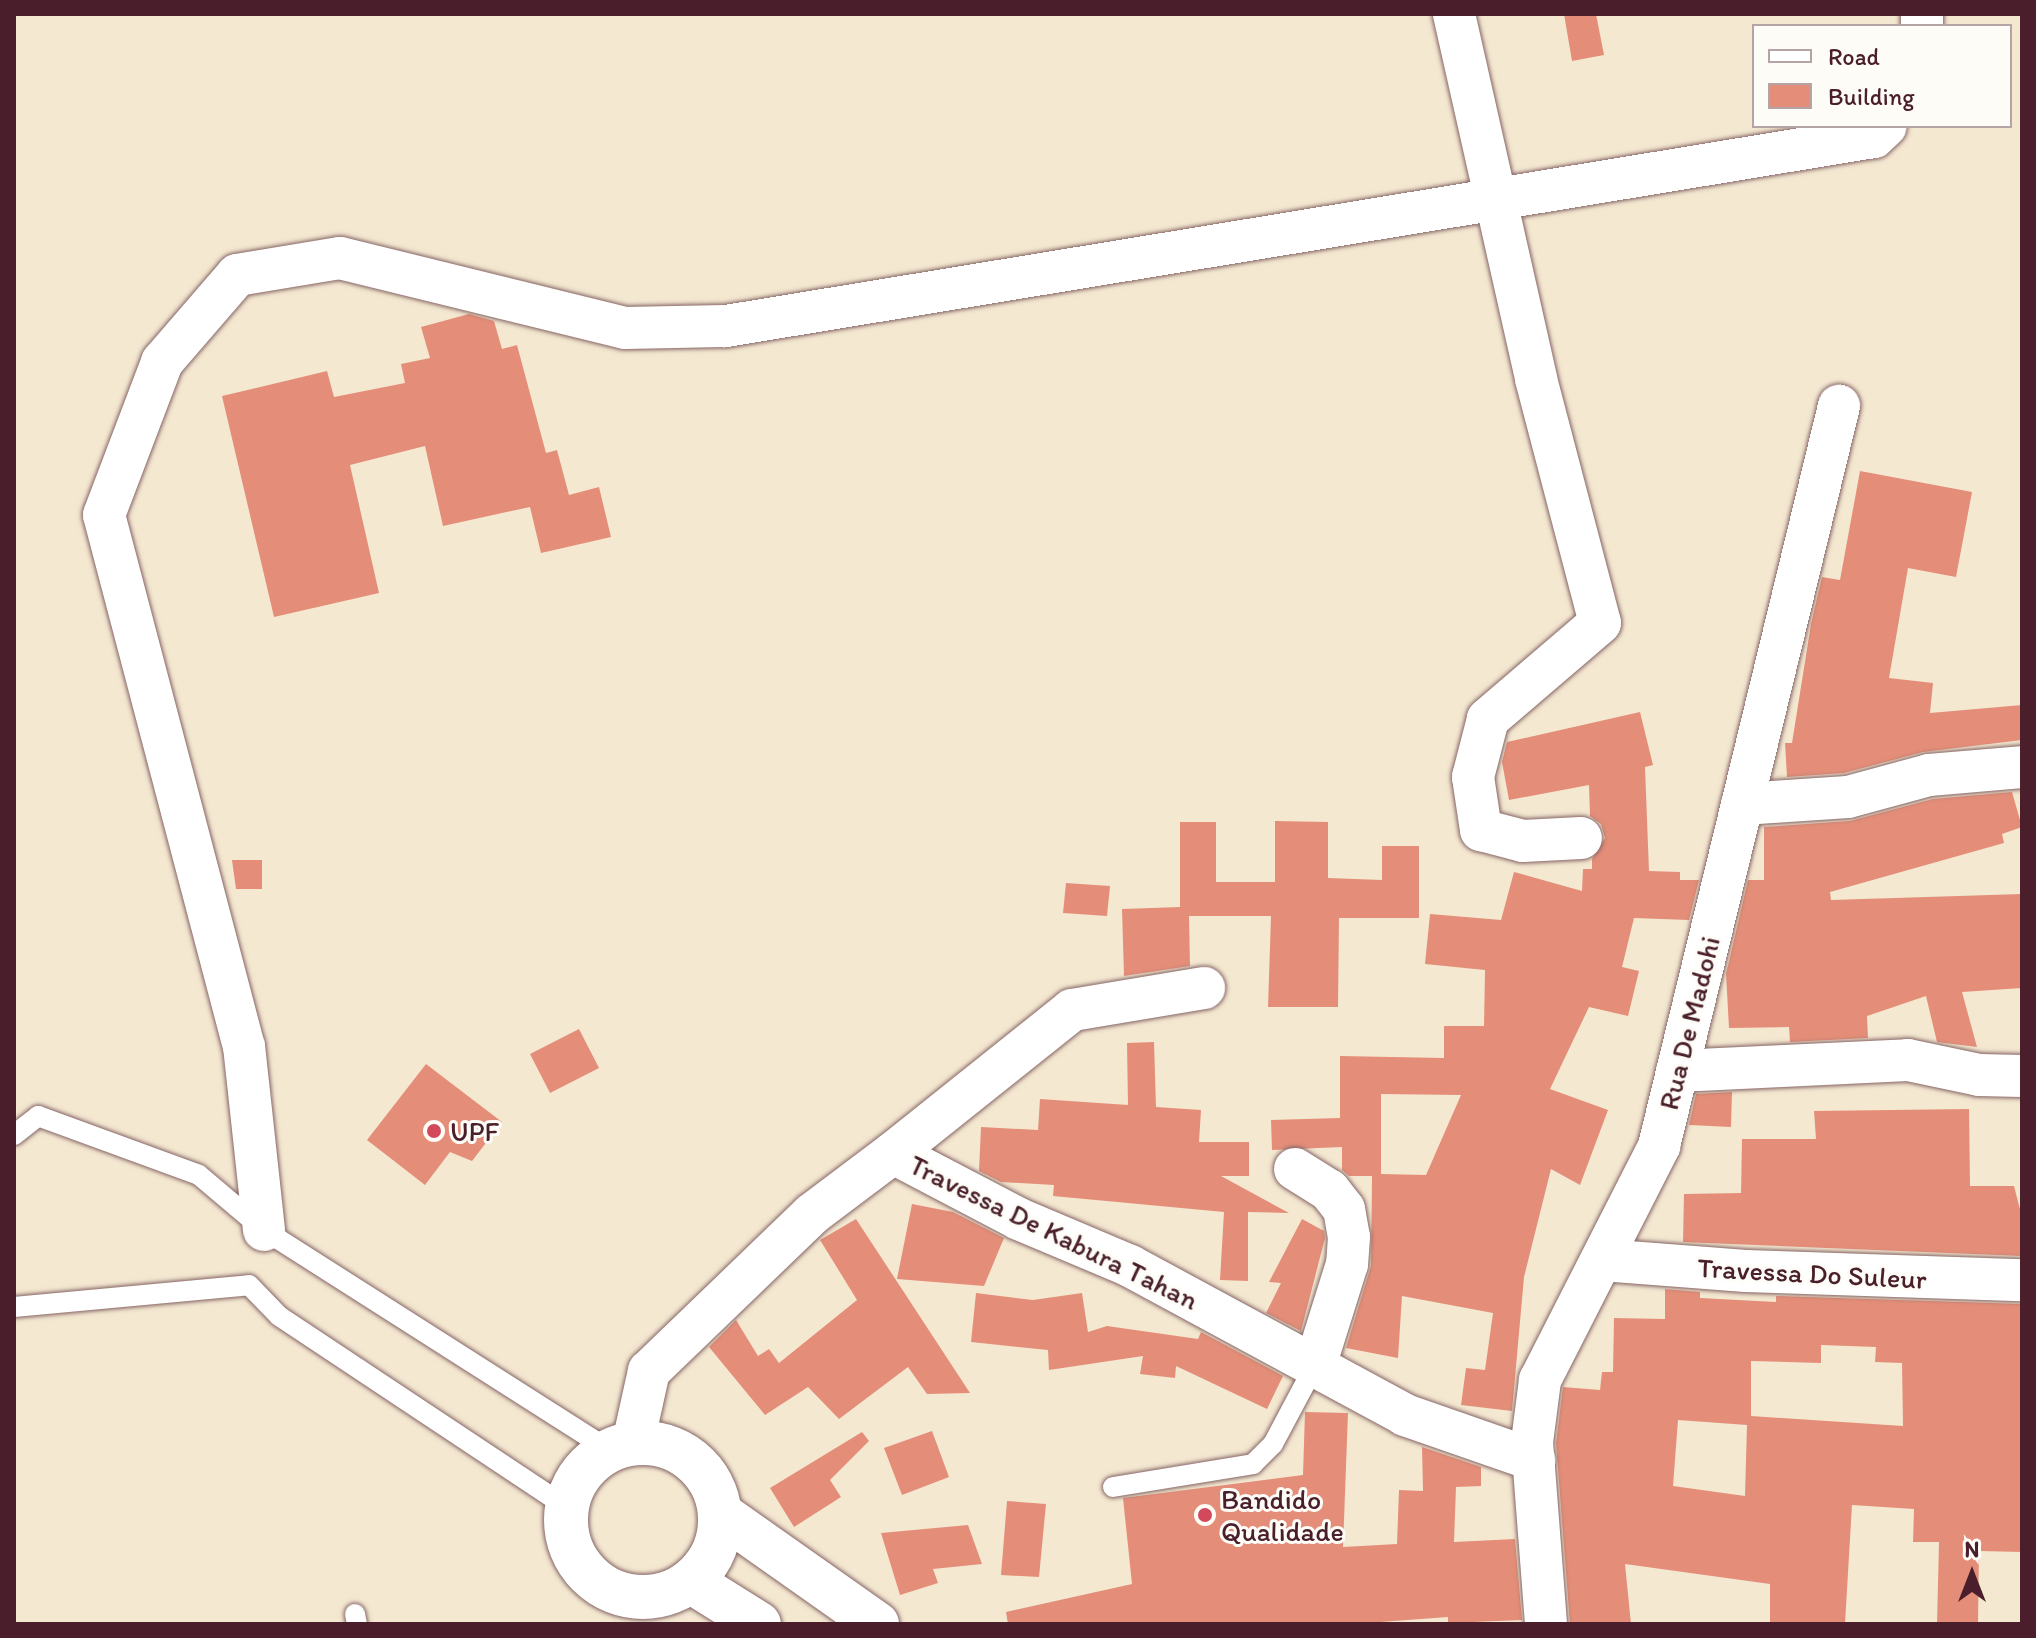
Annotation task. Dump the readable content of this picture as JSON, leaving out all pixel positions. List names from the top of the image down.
{
  "streets": {
    "street": ["Rua De Madohi", "Travessa De Kabura Tahan", "Travessa Do Suleur"]
  },
  "crossings": [
    ["Rua De Madohi", "Travessa De Kabura Tahan"],
    ["Rua De Madohi", "Travessa Do Suleur"]
  ],
  "places": ["UPF", "Bandido Qualidade"],
  "legend": ["Road", "Building"],
  "north": "top"
}
